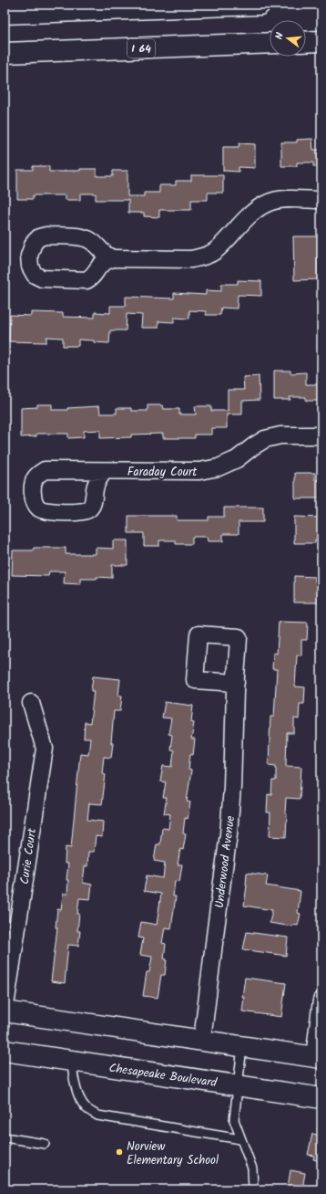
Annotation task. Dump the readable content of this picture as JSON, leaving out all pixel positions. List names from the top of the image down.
{
  "streets": {
    "main road": ["I 64", "Chesapeake Boulevard"],
    "street": ["Faraday Court", "Curie Court", "Underwood Avenue"]
  },
  "places": ["Norview Elementary School"],
  "north": "left"
}
